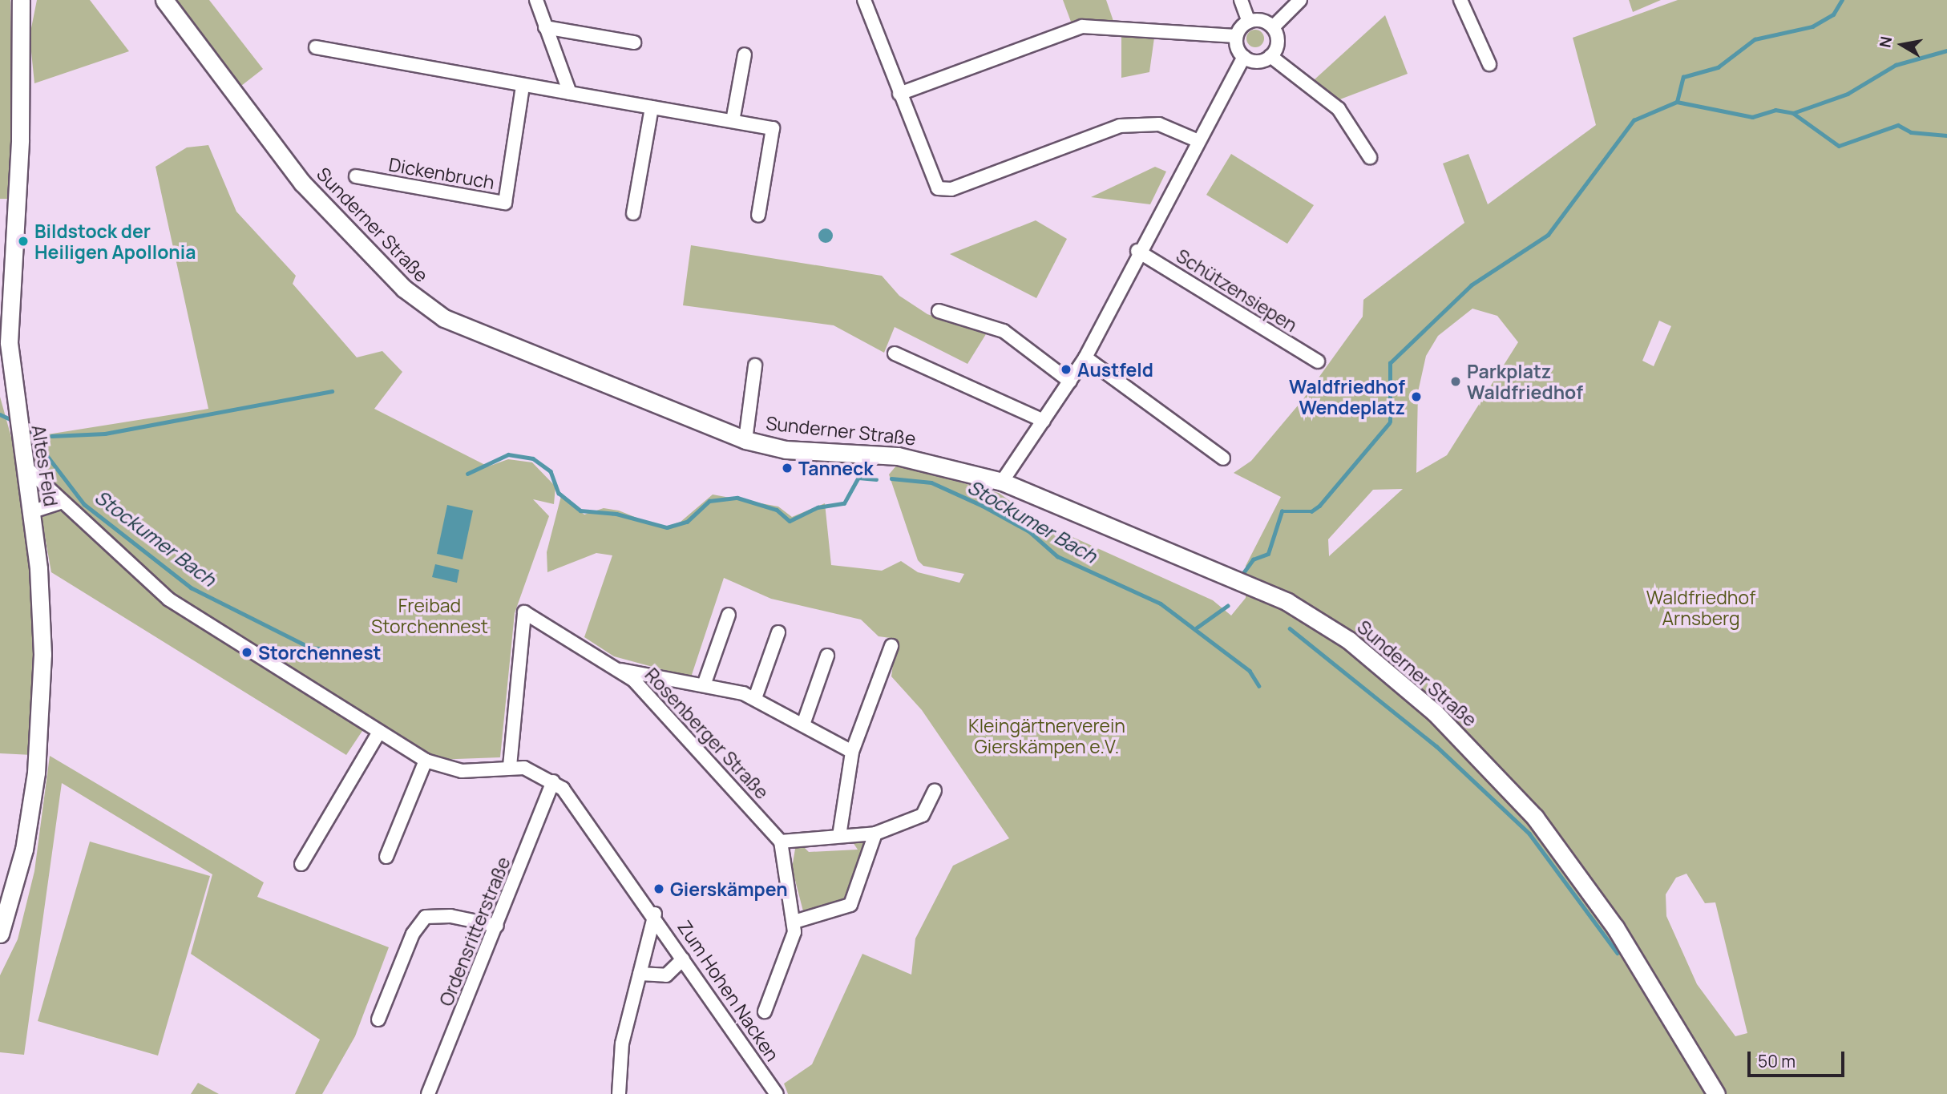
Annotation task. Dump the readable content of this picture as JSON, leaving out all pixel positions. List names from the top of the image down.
{
  "streets": {
    "main road": ["Sunderner Straße", "Altes Feld"],
    "street": [
      "Dickenbruch",
      "Schützensiepen",
      "Rosenberger Straße",
      "Ordensritterstraße",
      "Zum Hohen Nacken"
    ]
  },
  "crossings": [
    ["Altes Feld", "Zum Hohen Nacken"],
    ["Rosenberger Straße", "Zum Hohen Nacken"],
    ["Ordensritterstraße", "Zum Hohen Nacken"]
  ],
  "water": ["Stockumer Bach"],
  "parks": ["Waldfriedhof Arnsberg", "Freibad Storchennest", "Kleingärtnerverein Gierskämpen e.V."],
  "places": [
    "Bildstock der Heiligen Apollonia",
    "Austfeld",
    "Parkplatz Waldfriedhof",
    "Waldfriedhof Wendeplatz",
    "Tanneck",
    "Storchennest",
    "Gierskämpen"
  ],
  "scale_bar": "50 m",
  "north": "left"
}
